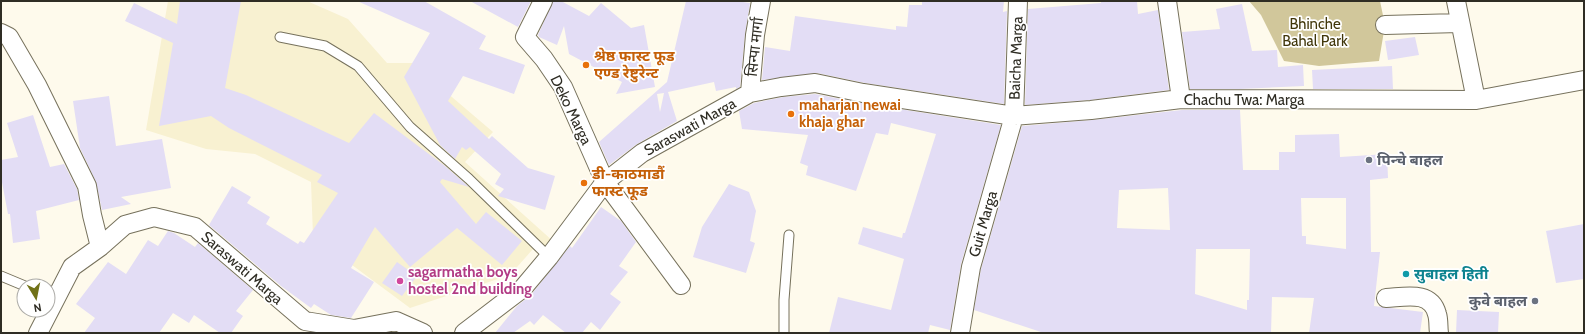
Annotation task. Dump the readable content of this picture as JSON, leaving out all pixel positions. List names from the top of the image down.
{
  "streets": {
    "street": [
      "सिन्पा मार्गा",
      "Baicha Marga",
      "Chachu Twa: Marga",
      "Deko Marga",
      "Saraswati Marga",
      "Guit Marga"
    ]
  },
  "crossings": [
    ["सिन्पा मार्गा", "Saraswati Marga"],
    ["Baicha Marga", "Chachu Twa: Marga"],
    ["Baicha Marga", "Saraswati Marga"],
    ["Baicha Marga", "Guit Marga"],
    ["Chachu Twa: Marga", "Saraswati Marga"],
    ["Chachu Twa: Marga", "Guit Marga"],
    ["Deko Marga", "Saraswati Marga"],
    ["Saraswati Marga", "Guit Marga"]
  ],
  "parks": ["Bhinche Bahal Park"],
  "places": [
    "श्रेष्ठ फास्ट फूड एण्ड रेष्टुरेन्ट",
    "maharjan newai khaja ghar",
    "पिन्चे बाहल",
    "डी-काठमाडौं फास्ट फूड",
    "सुबाहल हिती",
    "sagarmatha boys hostel 2nd building",
    "कुवे बाहल"
  ],
  "north": "bottom"
}
